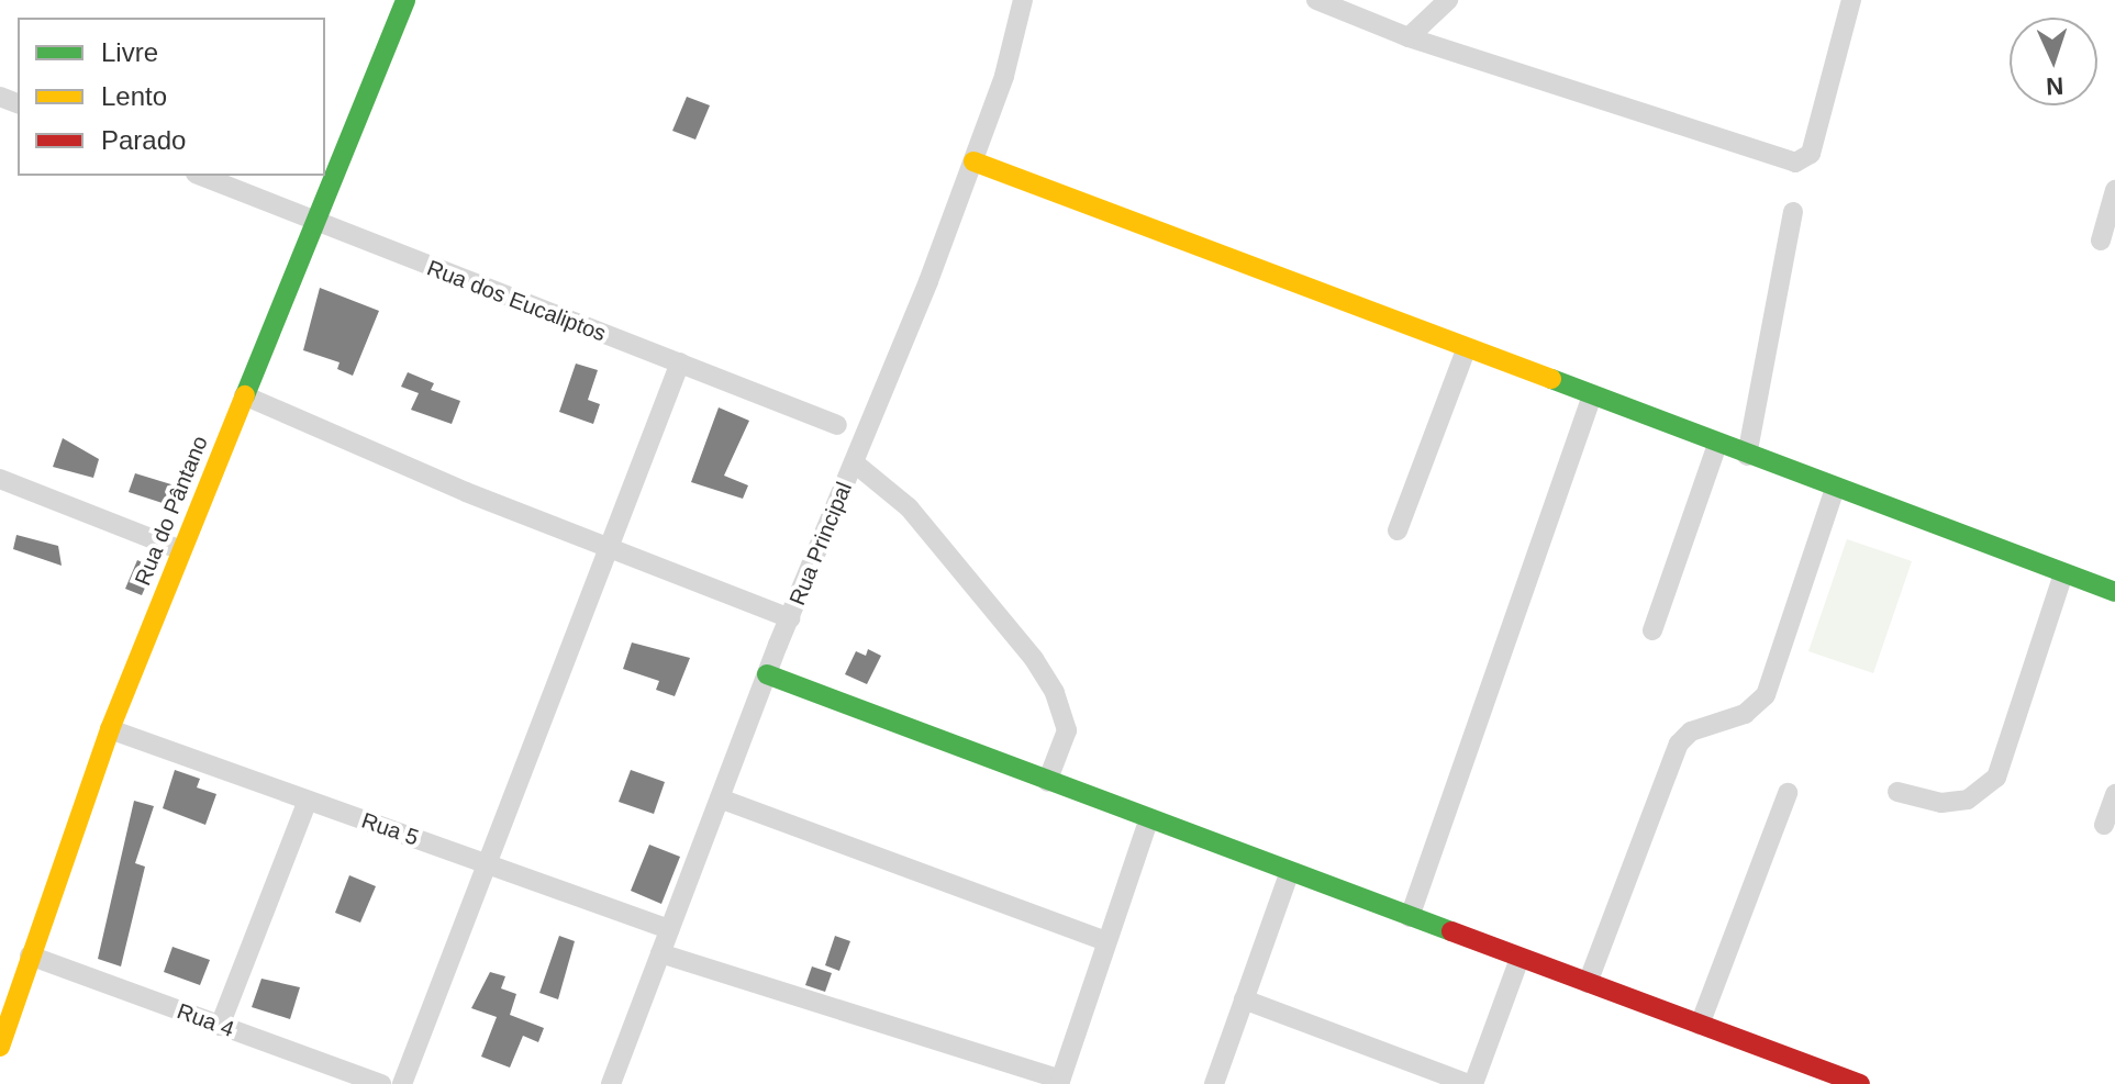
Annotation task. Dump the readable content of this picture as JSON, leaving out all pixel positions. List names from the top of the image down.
{
  "streets": {
    "street": [
      "Rua dos Eucaliptos",
      "Rua do Pântano",
      "Rua Principal",
      "Rua 5",
      "Rua 4"
    ]
  },
  "crossings": [
    ["Rua dos Eucaliptos", "Rua do Pântano"],
    ["Rua do Pântano", "Rua 5"],
    ["Rua do Pântano", "Rua 4"],
    ["Rua Principal", "Rua 5"]
  ],
  "legend": ["Livre", "Lento", "Parado"],
  "north": "bottom"
}
